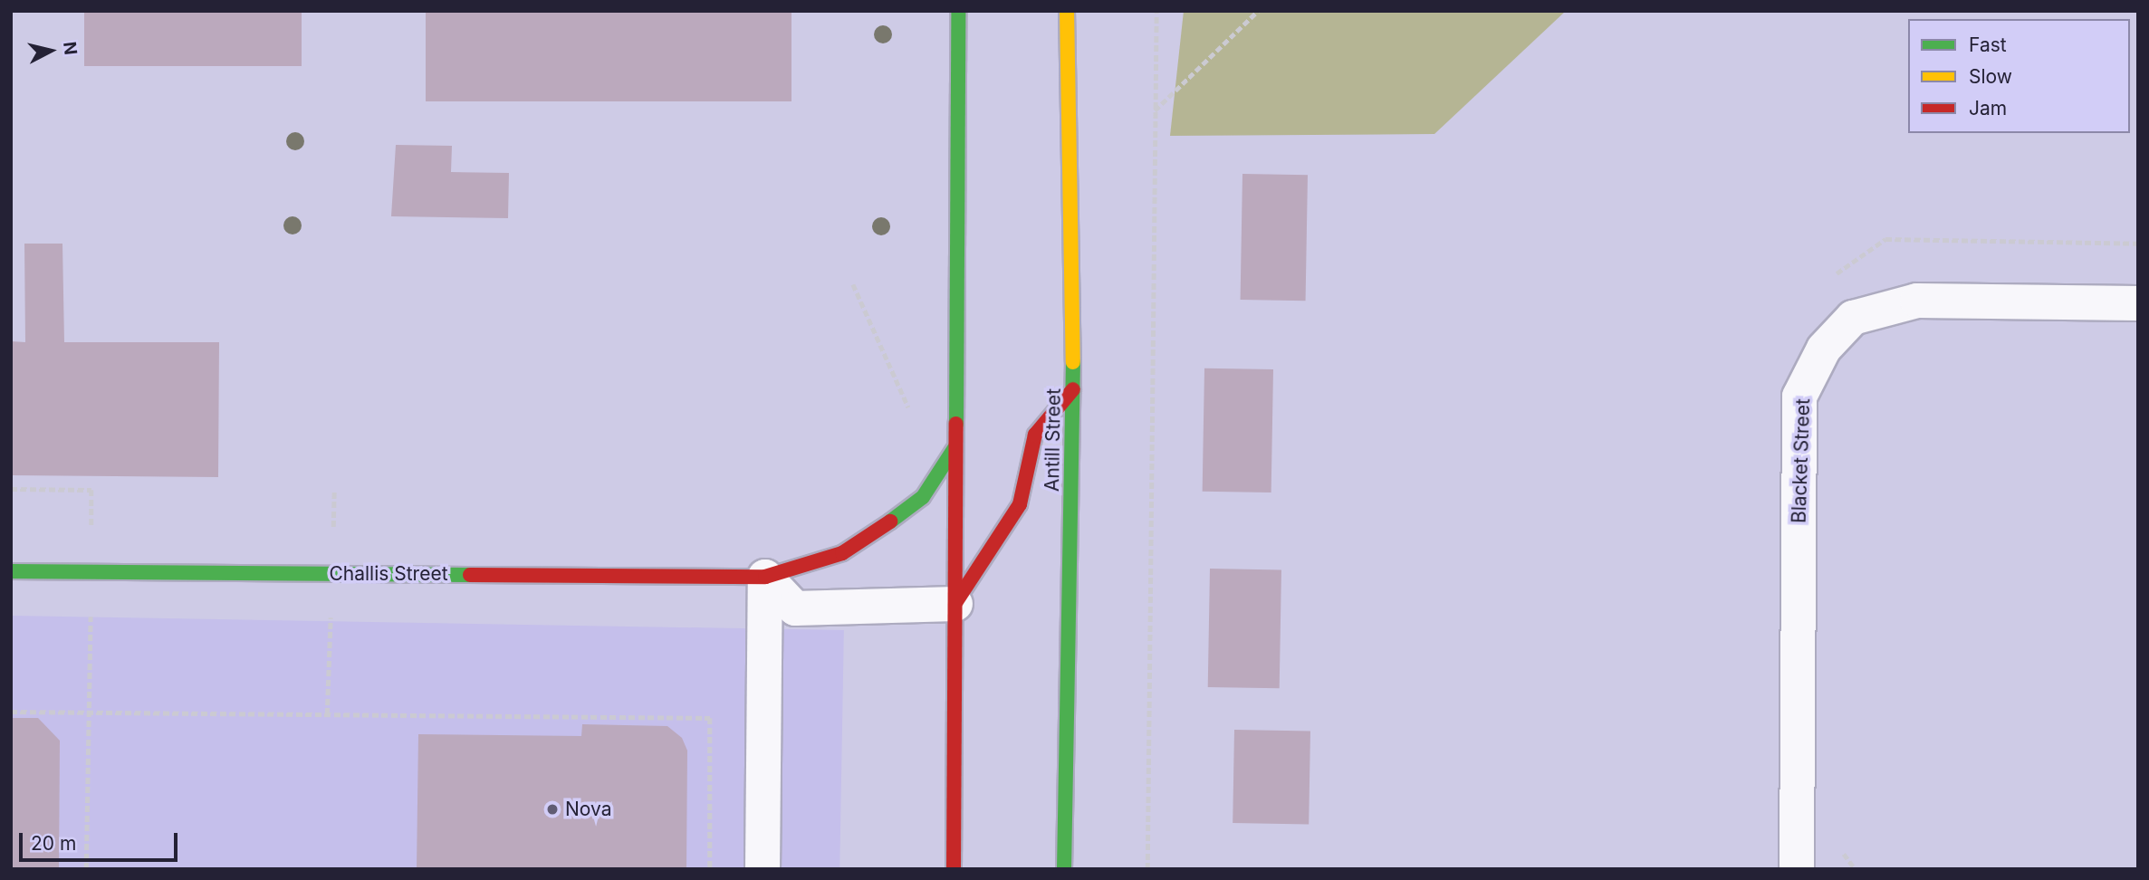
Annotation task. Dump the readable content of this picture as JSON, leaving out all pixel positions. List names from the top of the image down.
{
  "streets": {
    "main road": ["Antill Street", "Challis Street"],
    "street": ["Blacket Street"]
  },
  "places": ["Nova"],
  "legend": ["Fast", "Slow", "Jam"],
  "scale_bar": "20 m",
  "north": "right"
}
